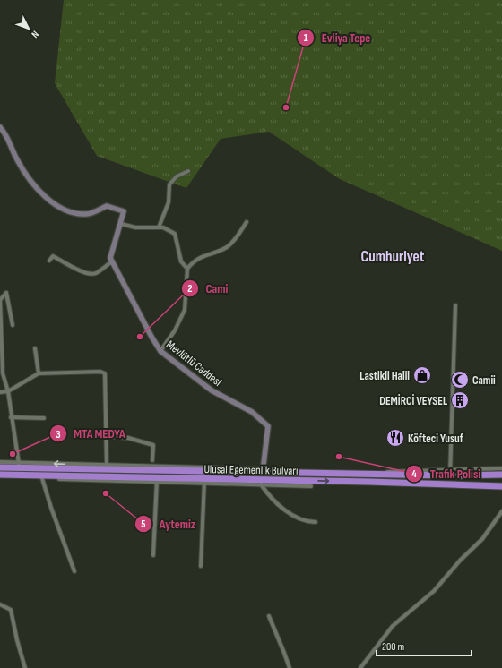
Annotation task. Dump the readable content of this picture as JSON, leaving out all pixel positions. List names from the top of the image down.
{
  "streets": {
    "highway": ["Ulusal Egemenlik Bulvarı"],
    "street": ["Mevlütlü Caddesi"]
  },
  "crossings": [
    ["Mevlütlü Caddesi", "Ulusal Egemenlik Bulvarı"]
  ],
  "districts": ["Cumhuriyet"],
  "places": {
    "other": [
      "Evliya Tepe",
      "Cami",
      "MTA MEDYA",
      "Trafik Polisi",
      "Aytemiz"
    ],
    "shop": ["Lastikli Halil"],
    "mosque": ["Camii"],
    "building": ["DEMİRCİ VEYSEL"],
    "restaurant": ["Köfteci Yusuf"]
  },
  "scale_bar": "200 m",
  "north": "bottom right"
}
